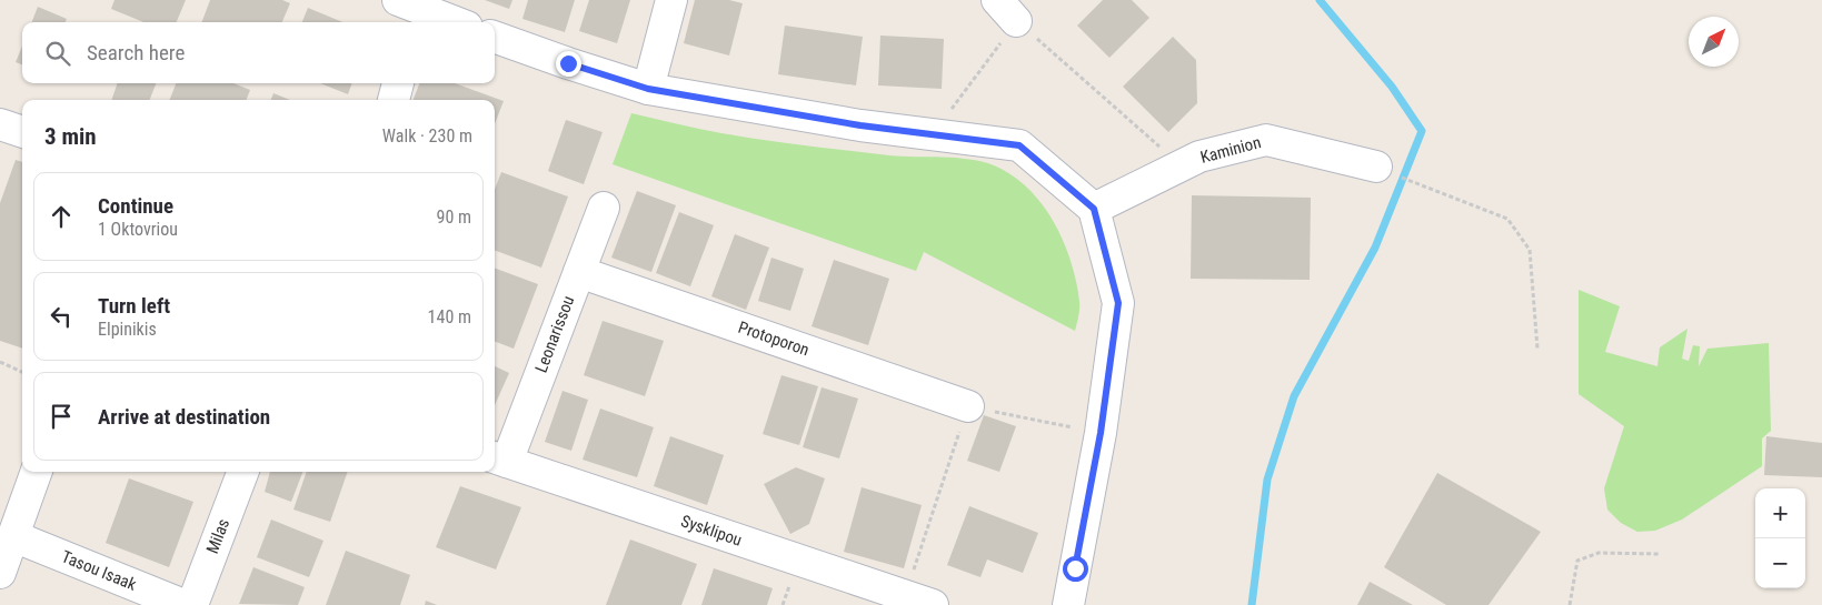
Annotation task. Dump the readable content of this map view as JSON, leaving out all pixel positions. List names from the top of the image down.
{
  "streets": {
    "street": [
      "Kaminion",
      "Leonarissou",
      "Protoporon",
      "Sysklipou",
      "Milas",
      "Tasou Isaak"
    ]
  },
  "crossings": [
    ["Leonarissou", "Protoporon"],
    ["Leonarissou", "Sysklipou"]
  ],
  "north": "top right",
  "page": {
    "search": "Search here",
    "heading": ["3 min", "Walk · 230 m"],
    "list": [
      ["Continue", "1 Oktovriou", "90 m"],
      ["Turn left", "Elpinikis", "140 m"],
      "Arrive at destination"
    ],
    "map_buttons": ["+", "−"]
  }
}
